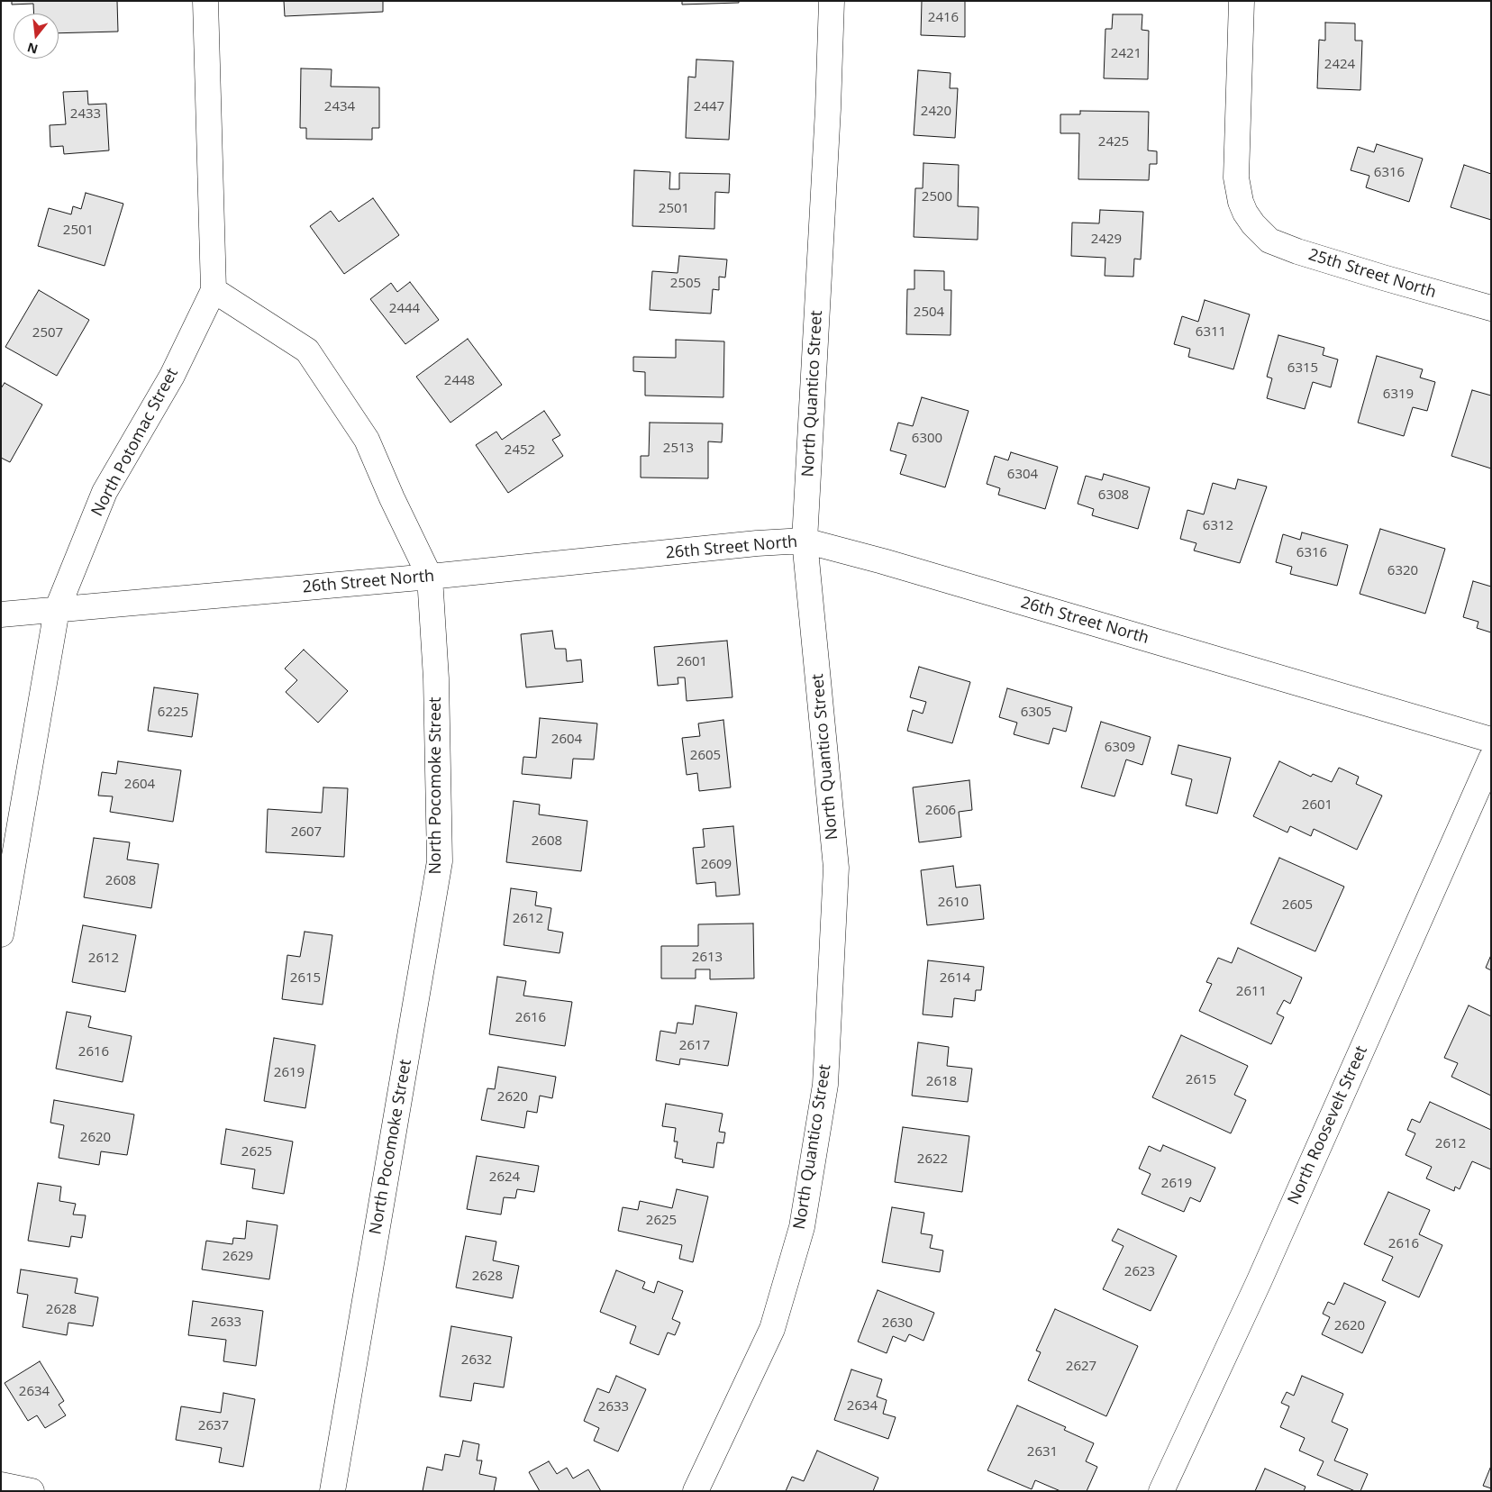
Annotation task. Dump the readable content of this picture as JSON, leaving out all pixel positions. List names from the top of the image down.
{
  "streets": {
    "street": [
      "25th Street North",
      "North Quantico Street",
      "North Potomac Street",
      "26th Street North",
      "North Pocomoke Street",
      "North Roosevelt Street"
    ]
  },
  "crossings": [
    ["North Quantico Street", "26th Street North"],
    ["North Potomac Street", "26th Street North"],
    ["North Potomac Street", "North Pocomoke Street"],
    ["26th Street North", "North Pocomoke Street"]
  ],
  "house_numbers": [
    "2416",
    "2421",
    "2424",
    "2434",
    "2447",
    "2420",
    "2433",
    "2425",
    "6316",
    "2500",
    "2501",
    "2501",
    "2429",
    "2505",
    "2444",
    "2504",
    "6311",
    "2507",
    "6315",
    "2448",
    "6319",
    "6300",
    "2513",
    "2452",
    "6304",
    "6308",
    "6312",
    "6316",
    "6320",
    "2601",
    "6225",
    "6305",
    "2604",
    "6309",
    "2605",
    "2604",
    "2601",
    "2606",
    "2607",
    "2608",
    "2609",
    "2608",
    "2610",
    "2605",
    "2612",
    "2613",
    "2612",
    "2615",
    "2614",
    "2611",
    "2616",
    "2617",
    "2616",
    "2619",
    "2615",
    "2618",
    "2620",
    "2620",
    "2612",
    "2625",
    "2622",
    "2624",
    "2619",
    "2625",
    "2616",
    "2629",
    "2623",
    "2628",
    "2628",
    "2633",
    "2630",
    "2620",
    "2632",
    "2627",
    "2634",
    "2634",
    "2633",
    "2637",
    "2631"
  ],
  "north": "bottom"
}
